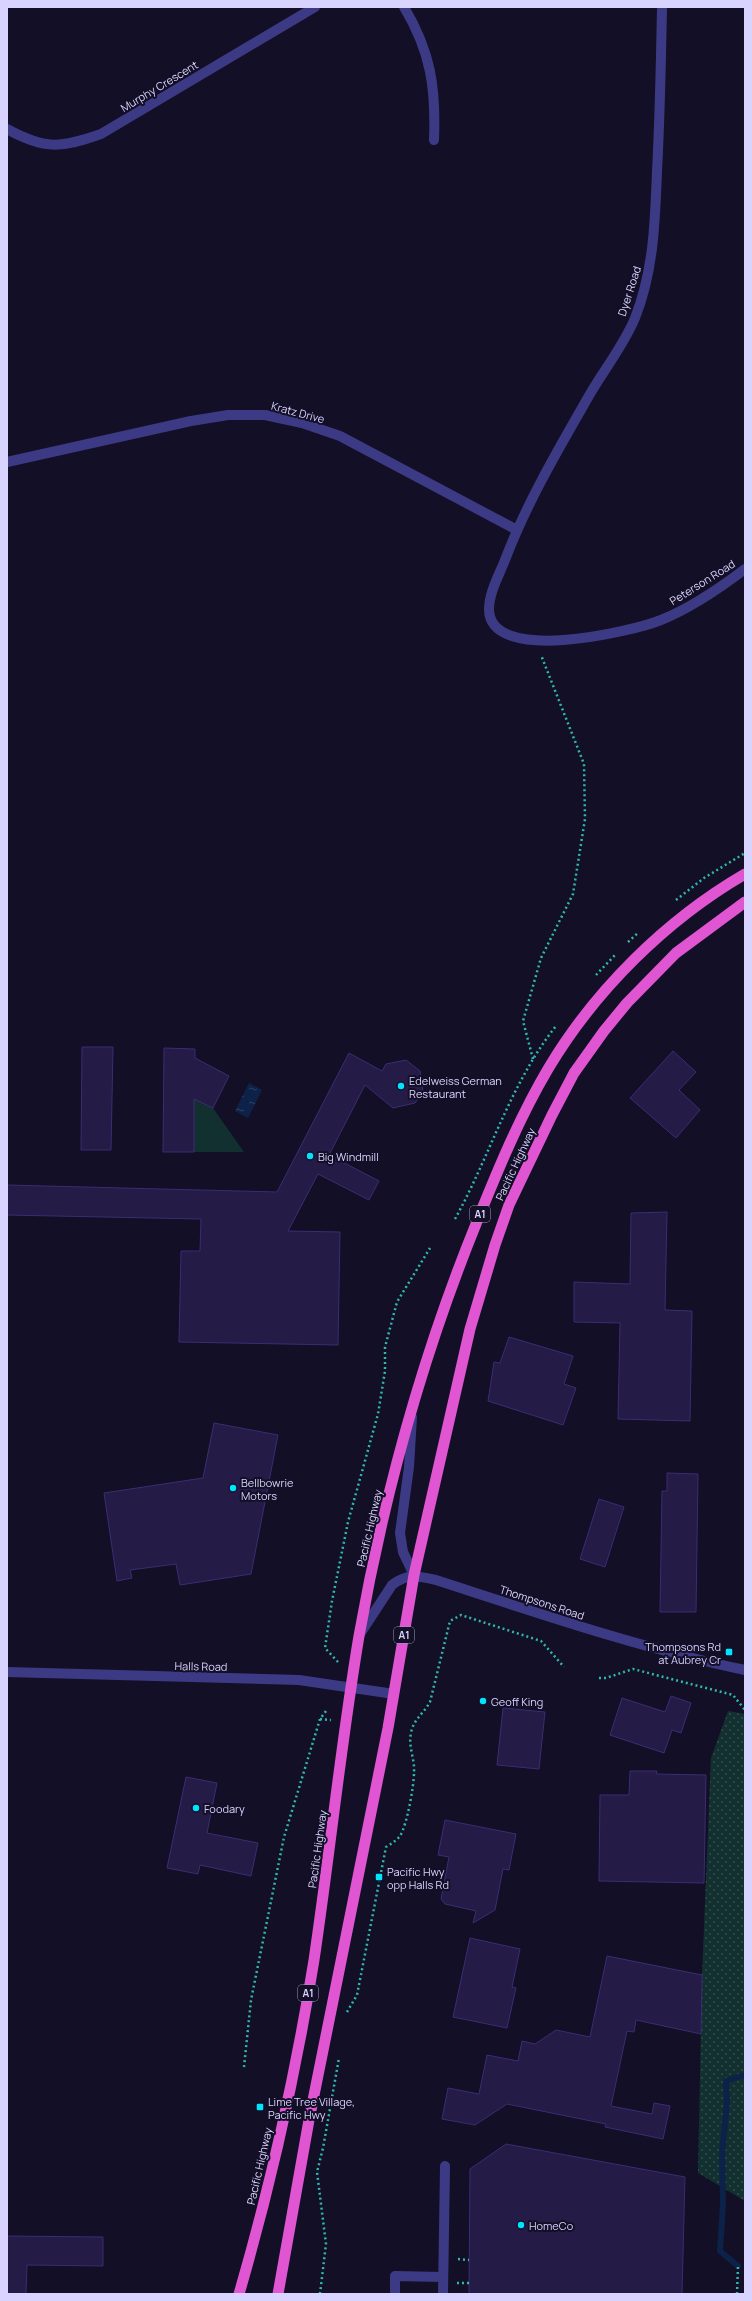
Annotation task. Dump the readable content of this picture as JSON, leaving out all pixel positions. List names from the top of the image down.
{
  "streets": {
    "highway": ["Pacific Highway", "A1"],
    "street": [
      "Murphy Crescent",
      "Dyer Road",
      "Kratz Drive",
      "Peterson Road",
      "Thompsons Road",
      "Halls Road"
    ]
  },
  "crossings": [
    ["Dyer Road", "Kratz Drive"],
    ["Dyer Road", "Peterson Road"],
    ["Kratz Drive", "Peterson Road"],
    ["Pacific Highway", "Thompsons Road"],
    ["Pacific Highway", "Halls Road"]
  ],
  "places": {
    "other": [
      "Edelweiss German Restaurant",
      "Big Windmill",
      "Bellbowrie Motors",
      "Geoff King",
      "Foodary",
      "HomeCo"
    ],
    "transit": ["Thompsons Rd at Aubrey Cr", "Pacific Hwy opp Halls Rd", "Lime Tree Village, Pacific Hwy"]
  }
}
